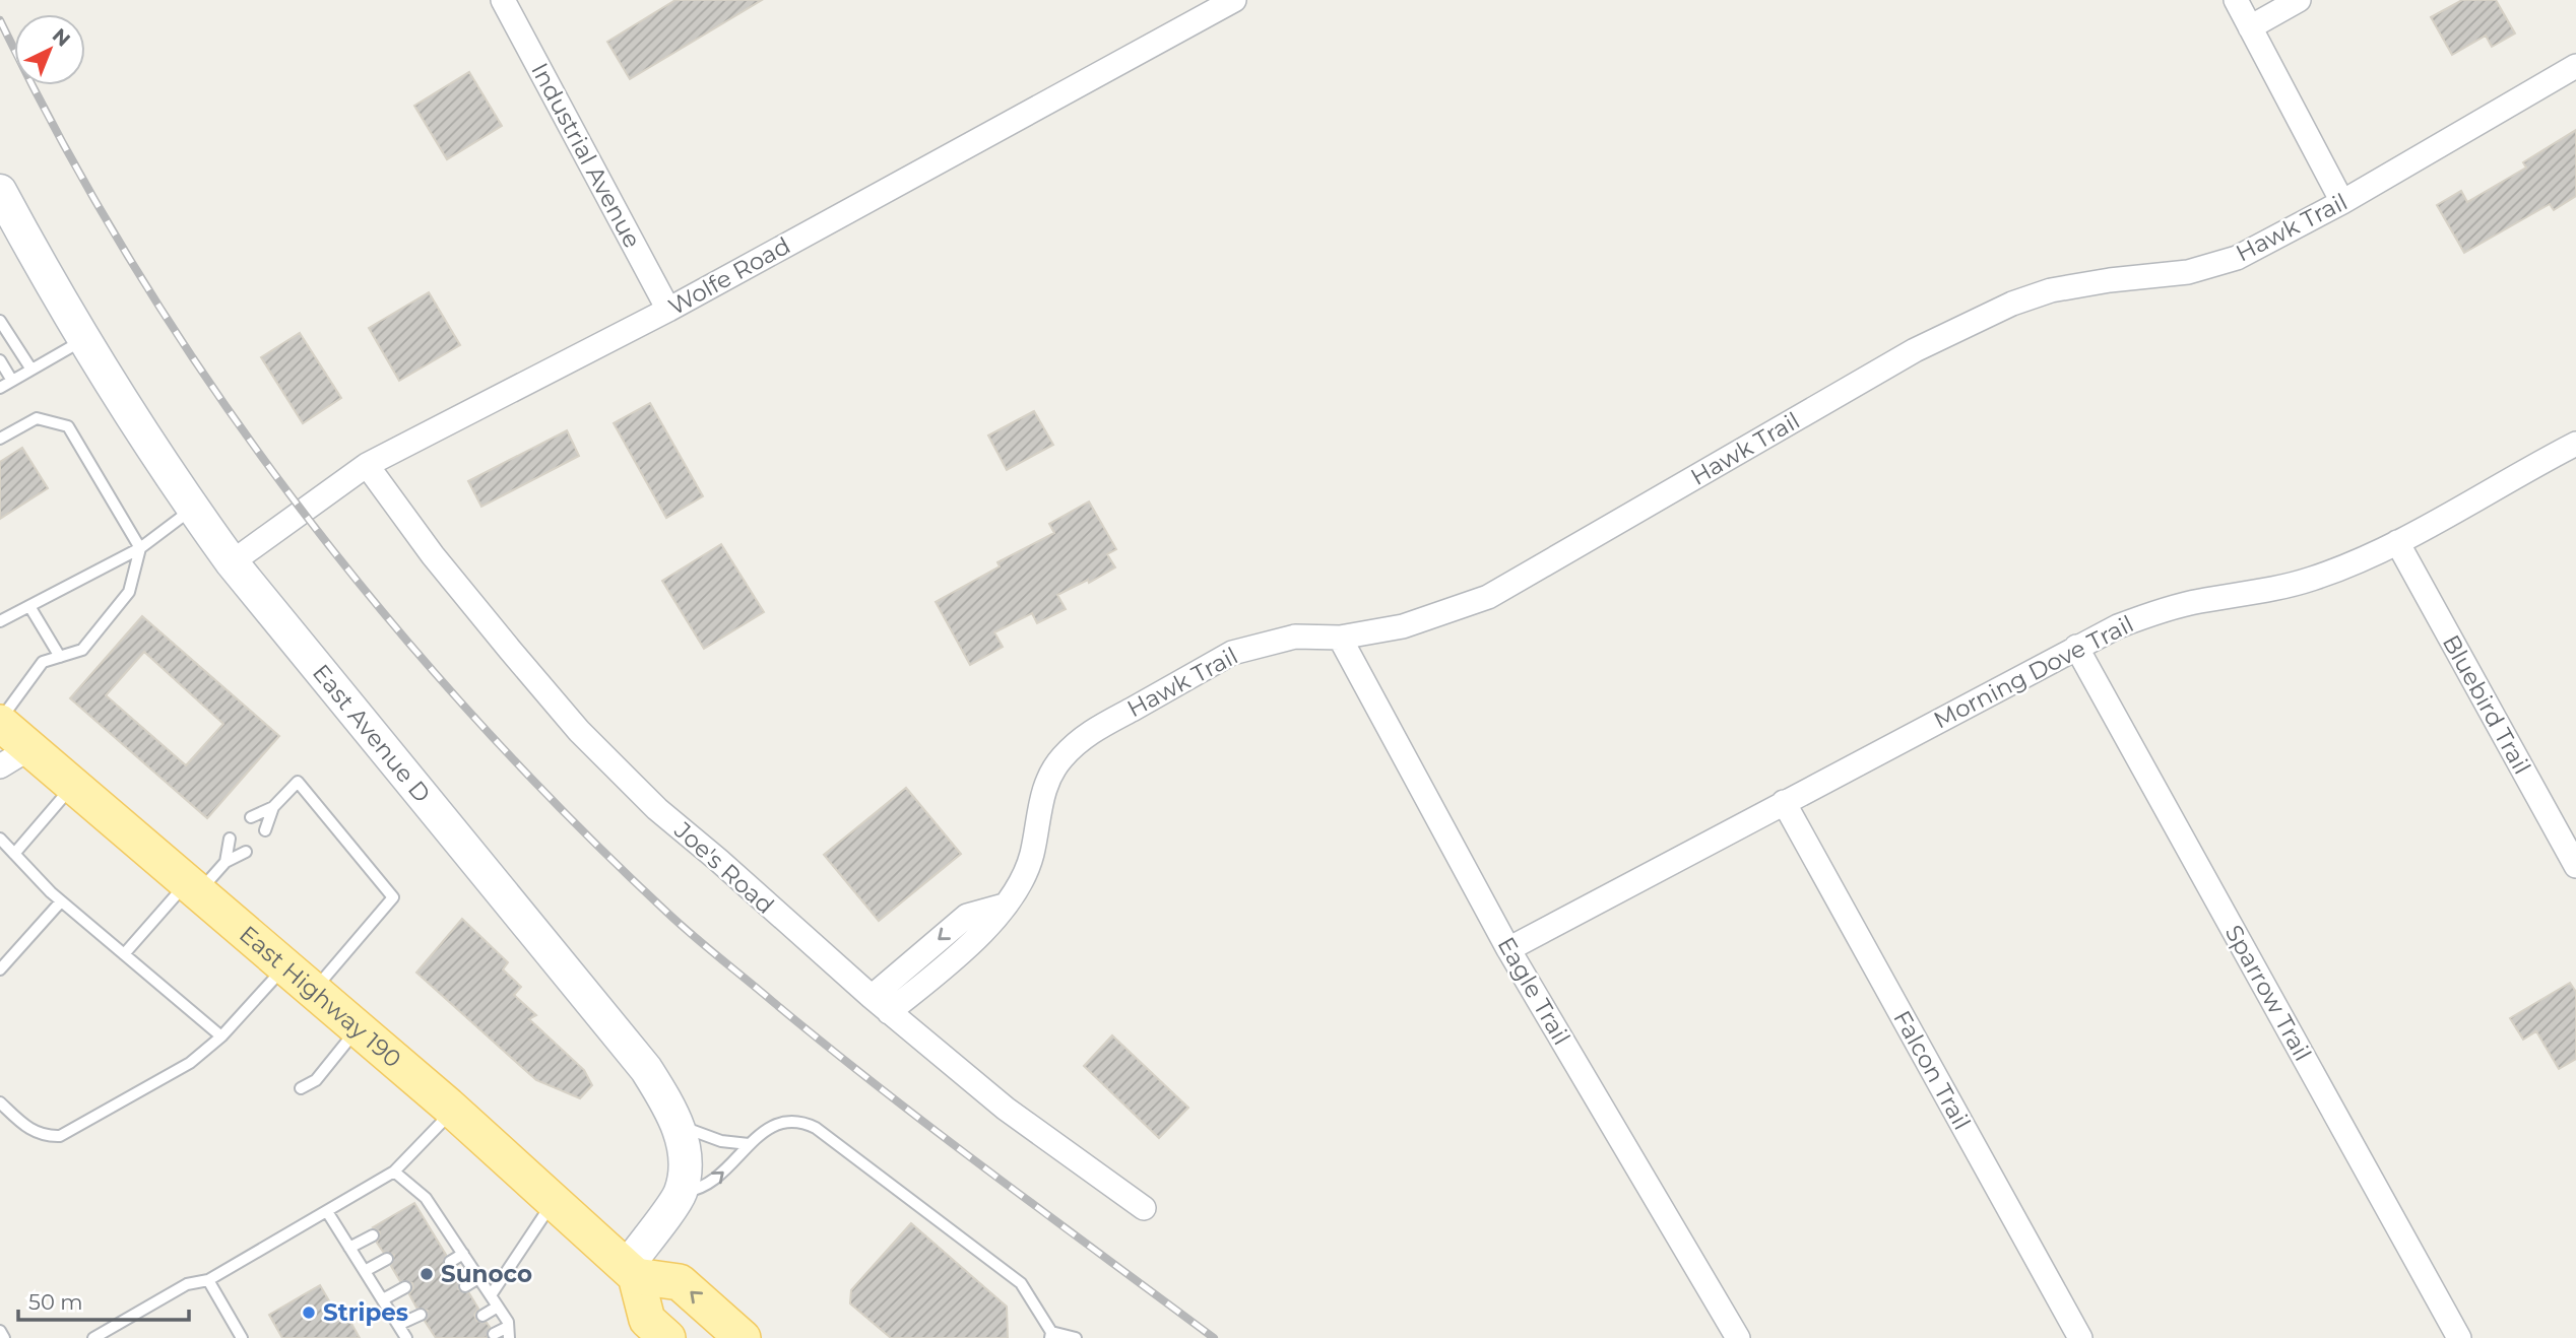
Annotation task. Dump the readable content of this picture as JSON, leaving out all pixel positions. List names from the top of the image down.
{
  "streets": {
    "main road": ["East Avenue D", "East Highway 190"],
    "street": [
      "Industrial Avenue",
      "Hawk Trail",
      "Wolfe Road",
      "Morning Dove Trail",
      "Bluebird Trail",
      "Joe's Road",
      "Eagle Trail",
      "Sparrow Trail",
      "Falcon Trail"
    ]
  },
  "crossings": [
    ["Industrial Avenue", "Wolfe Road"],
    ["Hawk Trail", "Joe's Road"],
    ["Hawk Trail", "Eagle Trail"],
    ["Wolfe Road", "East Avenue D"],
    ["Wolfe Road", "Joe's Road"],
    ["Morning Dove Trail", "Bluebird Trail"],
    ["Morning Dove Trail", "Eagle Trail"],
    ["Morning Dove Trail", "Sparrow Trail"],
    ["Morning Dove Trail", "Falcon Trail"]
  ],
  "places": ["Sunoco", "Stripes"],
  "scale_bar": "50 m",
  "north": "top right"
}
